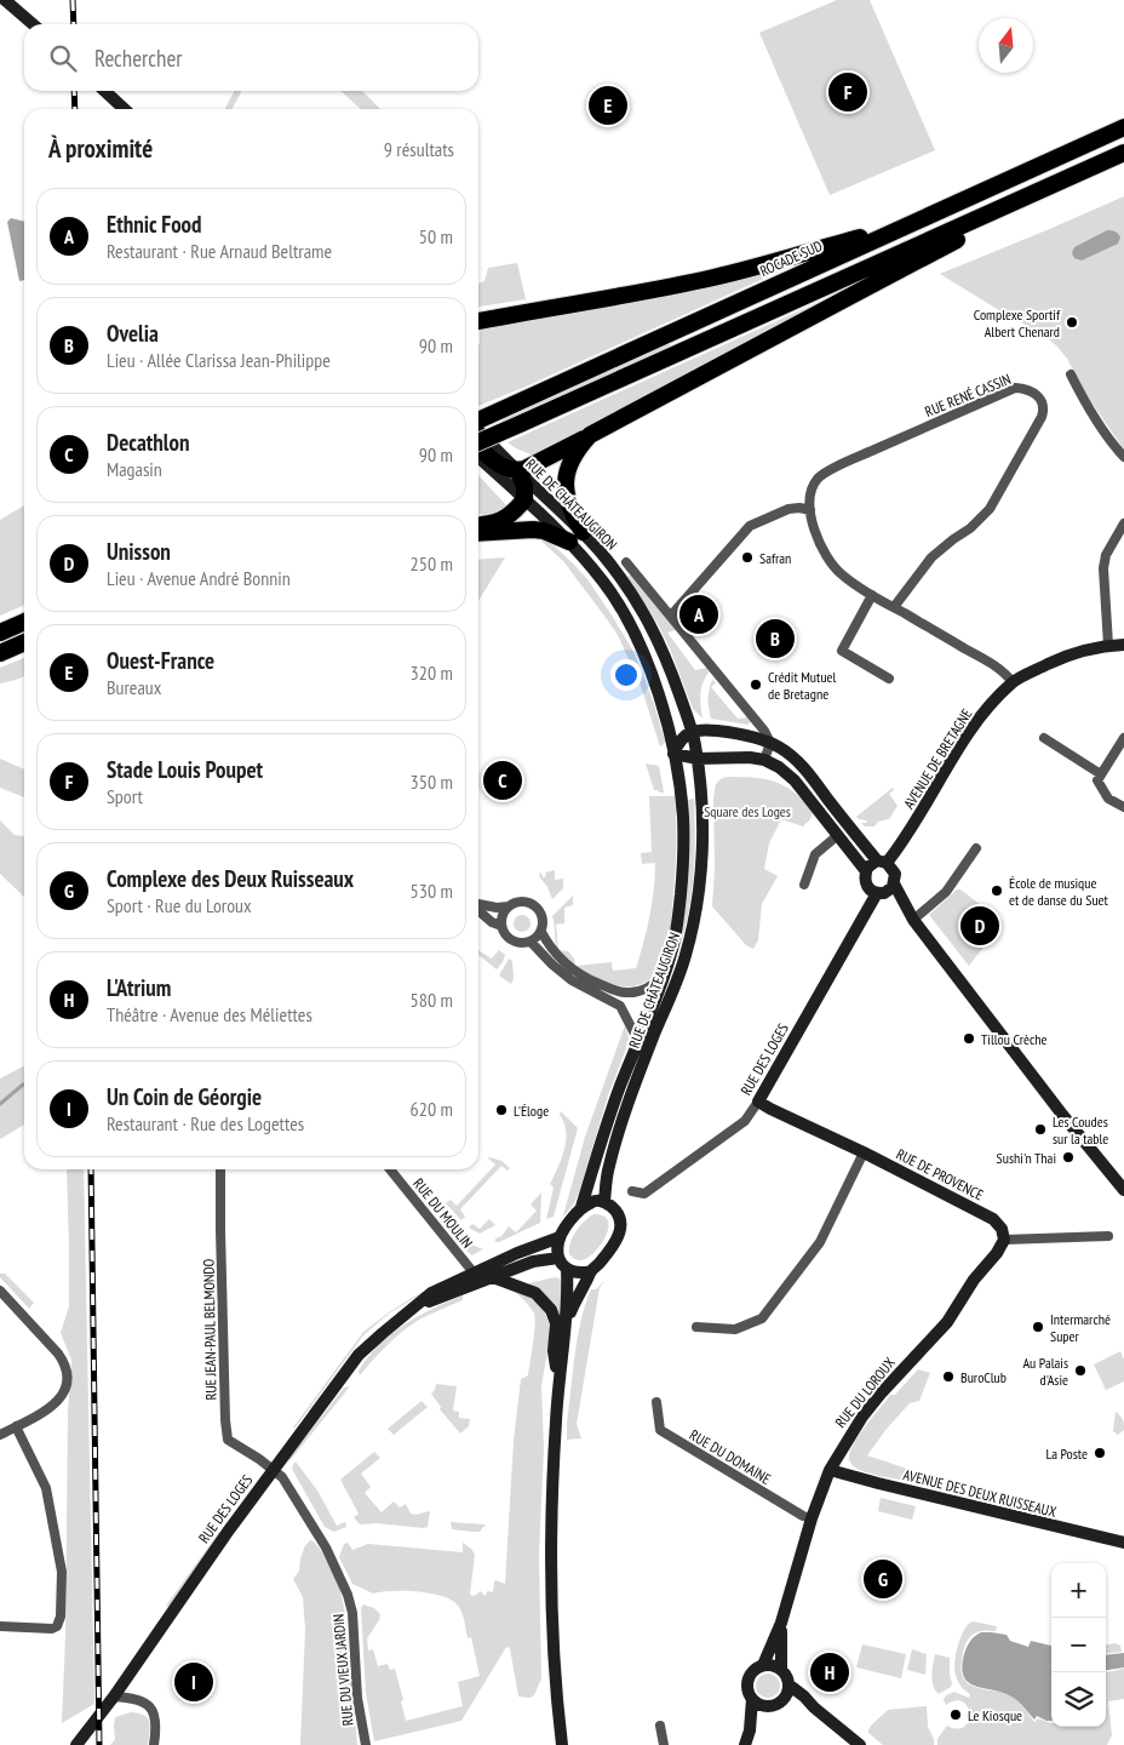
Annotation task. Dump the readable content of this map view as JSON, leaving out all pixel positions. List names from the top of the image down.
{
  "streets": {
    "highway": ["ROCADE SUD"],
    "main road": [
      "RUE DE CHÂTEAUGIRON",
      "AVENUE DE BRETAGNE",
      "RUE DES LOGES",
      "RUE DE PROVENCE",
      "RUE DU LOROUX",
      "AVENUE DES DEUX RUISSEAUX"
    ],
    "street": [
      "RUE RENÉ CASSIN",
      "RUE DU MOULIN",
      "RUE JEAN-PAUL BELMONDO",
      "RUE DU DOMAINE",
      "RUE DU VIEUX JARDIN"
    ]
  },
  "crossings": [
    ["RUE RENÉ CASSIN", "AVENUE DE BRETAGNE"],
    ["RUE DE CHÂTEAUGIRON", "RUE DES LOGES"],
    ["AVENUE DE BRETAGNE", "RUE DES LOGES"],
    ["RUE DES LOGES", "RUE DE PROVENCE"],
    ["RUE DES LOGES", "RUE DU MOULIN"],
    ["RUE DES LOGES", "RUE JEAN-PAUL BELMONDO"],
    ["RUE DES LOGES", "RUE DU VIEUX JARDIN"],
    ["RUE DE PROVENCE", "RUE DU LOROUX"],
    ["RUE JEAN-PAUL BELMONDO", "RUE DU VIEUX JARDIN"],
    ["RUE DU LOROUX", "RUE DU DOMAINE"],
    ["RUE DU LOROUX", "AVENUE DES DEUX RUISSEAUX"]
  ],
  "parks": ["Square des Loges"],
  "places": [
    "Complexe Sportif Albert Chenard",
    "Safran",
    "Crédit Mutuel de Bretagne",
    "École de musique et de danse du Suet",
    "Tillou Crèche",
    "L'Éloge",
    "Les Coudes sur la table",
    "Sushi'n Thai",
    "Intermarché Super",
    "Au Palais d'Asie",
    "BuroClub",
    "La Poste",
    "Le Kiosque"
  ],
  "north": "top",
  "page": {
    "search": "Rechercher",
    "pins": [
      "F",
      "E",
      "A",
      "B",
      "C",
      "D",
      "G",
      "H",
      "I"
    ],
    "heading": ["À proximité", "9 résultats"],
    "list": [
      {
        "mark": "A",
        "name": "Ethnic Food",
        "note": "Restaurant · Rue Arnaud Beltrame",
        "value": "50 m"
      },
      {
        "mark": "B",
        "name": "Ovelia",
        "note": "Lieu · Allée Clarissa Jean-Philippe",
        "value": "90 m"
      },
      {
        "mark": "C",
        "name": "Decathlon",
        "note": "Magasin",
        "value": "90 m"
      },
      {
        "mark": "D",
        "name": "Unisson",
        "note": "Lieu · Avenue André Bonnin",
        "value": "250 m"
      },
      {
        "mark": "E",
        "name": "Ouest-France",
        "note": "Bureaux",
        "value": "320 m"
      },
      {
        "mark": "F",
        "name": "Stade Louis Poupet",
        "note": "Sport",
        "value": "350 m"
      },
      {
        "mark": "G",
        "name": "Complexe des Deux Ruisseaux",
        "note": "Sport · Rue du Loroux",
        "value": "530 m"
      },
      {
        "mark": "H",
        "name": "L'Atrium",
        "note": "Théâtre · Avenue des Méliettes",
        "value": "580 m"
      },
      {
        "mark": "I",
        "name": "Un Coin de Géorgie",
        "note": "Restaurant · Rue des Logettes",
        "value": "620 m"
      }
    ],
    "map_buttons": ["+", "−"]
  }
}
